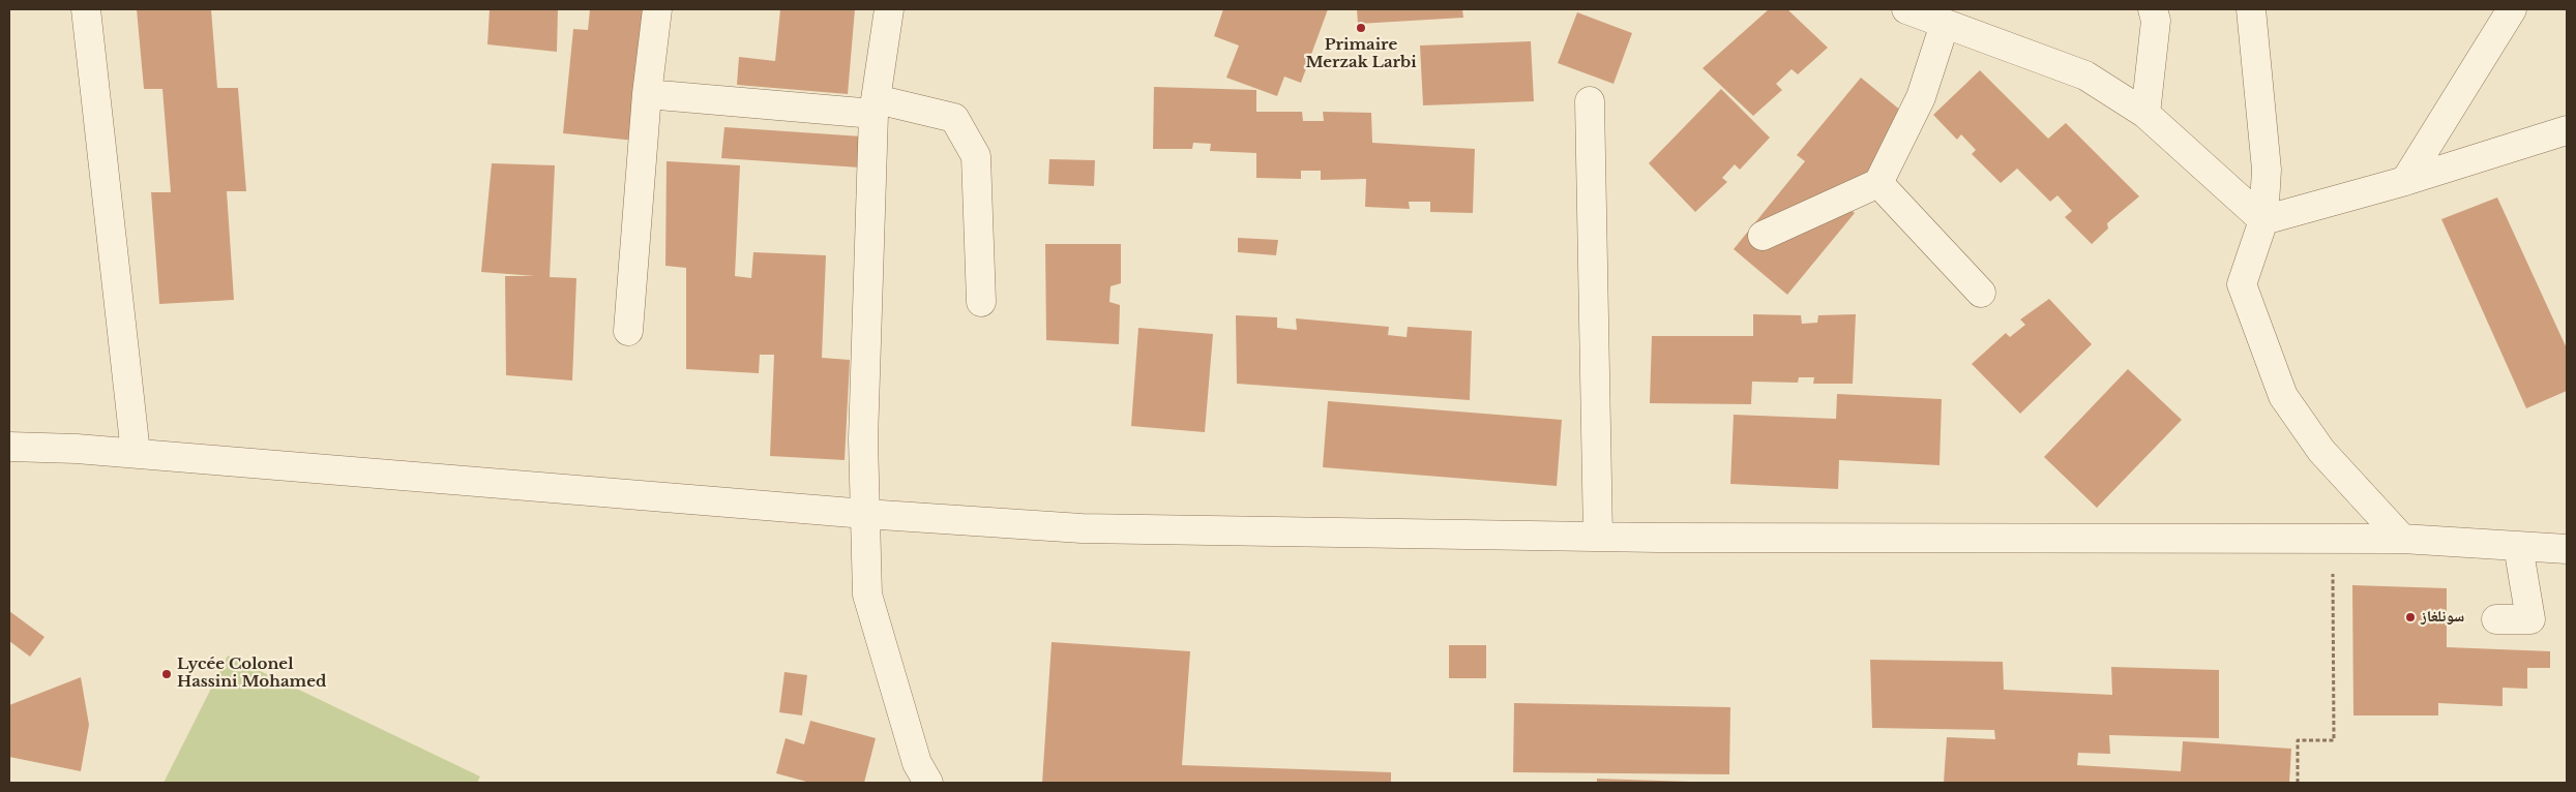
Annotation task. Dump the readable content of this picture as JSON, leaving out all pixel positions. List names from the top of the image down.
{
  "places": ["Primaire Merzak Larbi", "سونلغاز", "Lycée Colonel Hassini Mohamed"]
}
